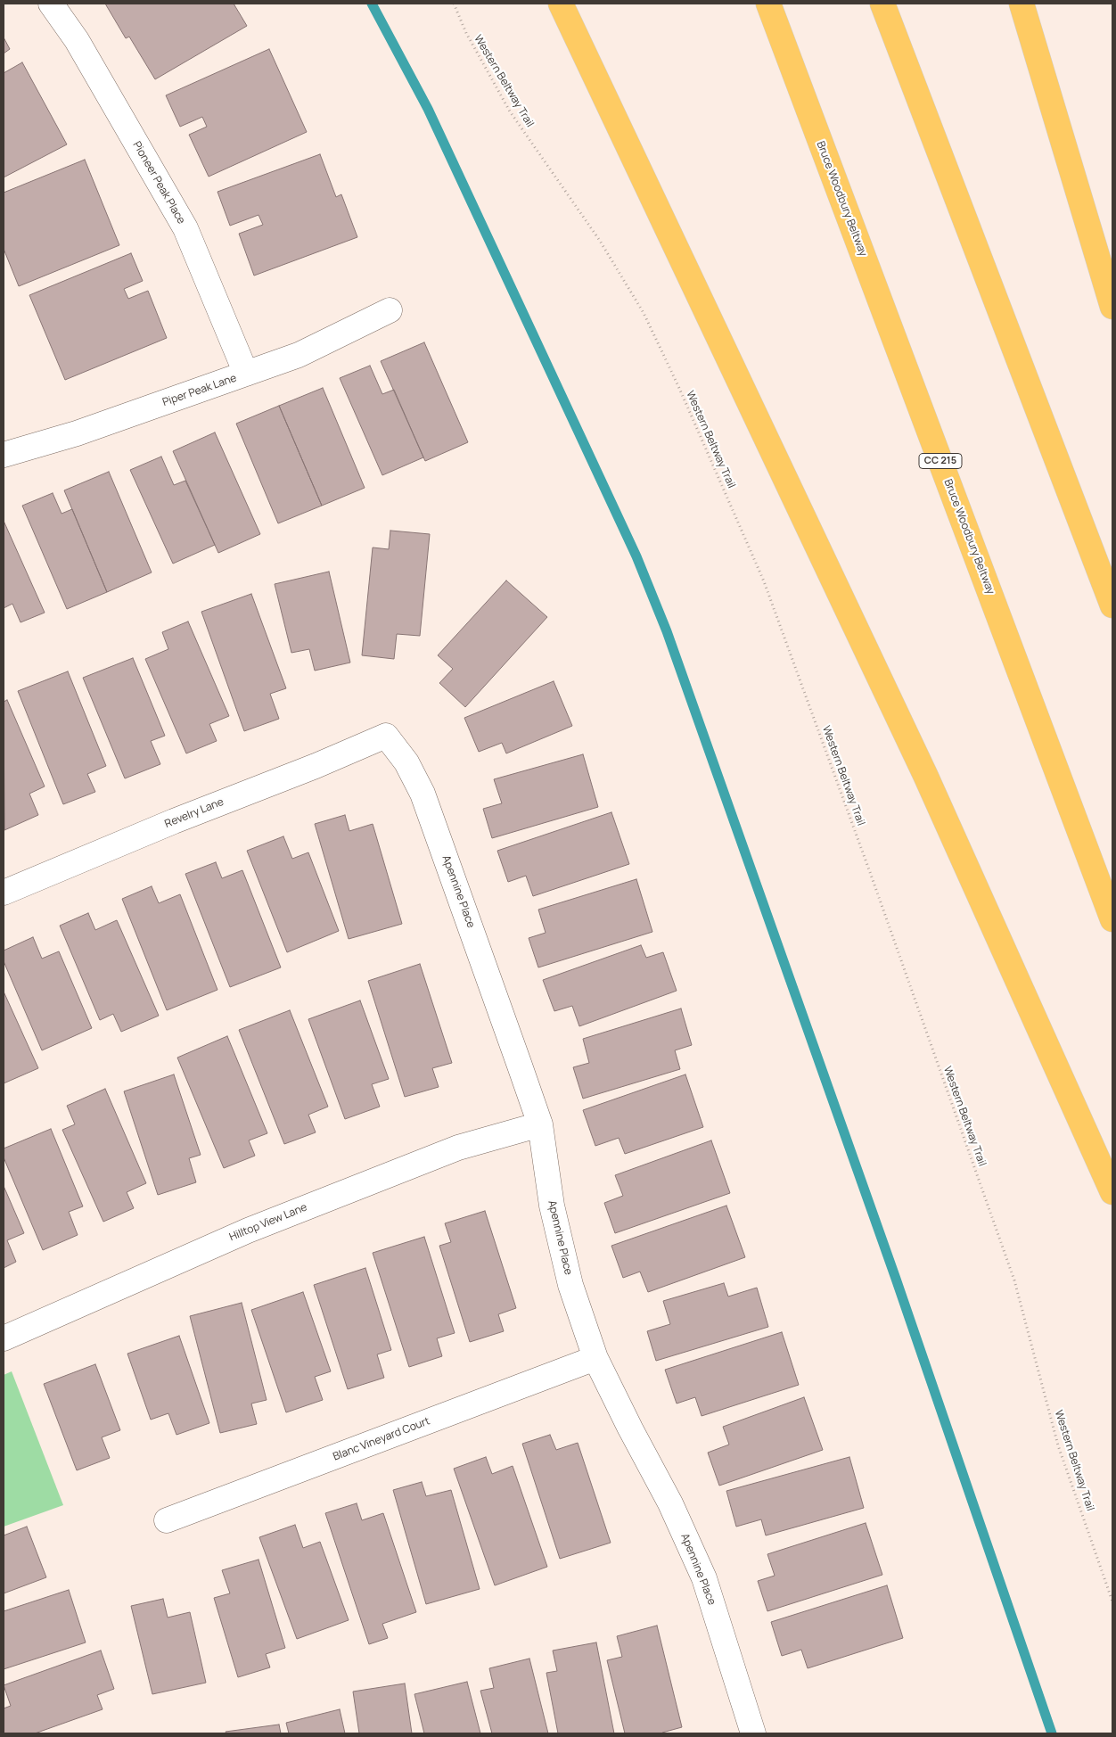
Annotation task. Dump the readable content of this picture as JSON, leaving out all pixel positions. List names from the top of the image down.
{
  "streets": {
    "highway": ["Bruce Woodbury Beltway", "CC 215"],
    "street": [
      "Pioneer Peak Place",
      "Piper Peak Lane",
      "Revelry Lane",
      "Apennine Place",
      "Hilltop View Lane",
      "Blanc Vineyard Court"
    ],
    "path": ["Western Beltway Trail"]
  },
  "crossings": [
    ["Pioneer Peak Place", "Piper Peak Lane"],
    ["Revelry Lane", "Apennine Place"],
    ["Apennine Place", "Hilltop View Lane"],
    ["Apennine Place", "Blanc Vineyard Court"]
  ]
}
